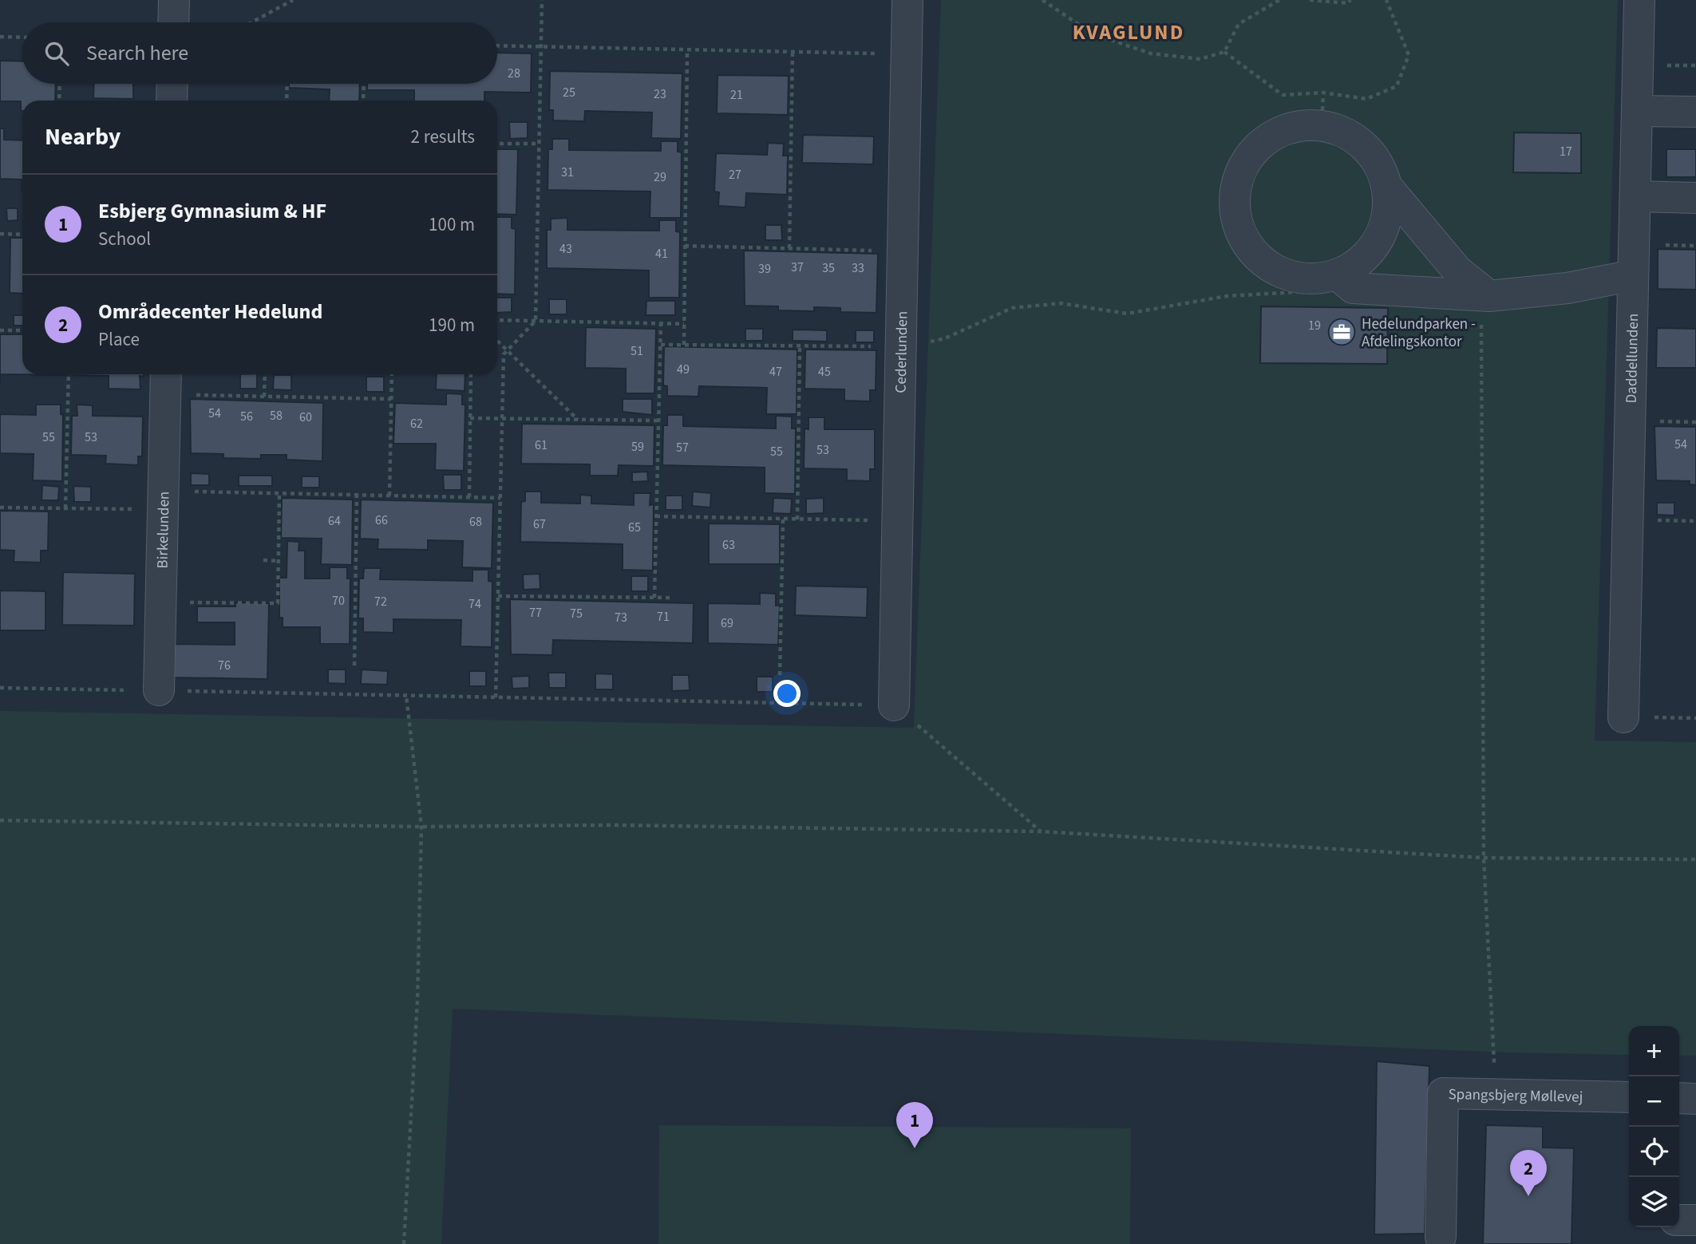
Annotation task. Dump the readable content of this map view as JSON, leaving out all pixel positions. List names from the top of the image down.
{
  "streets": {
    "street": [
      "Cederlunden",
      "Daddellunden",
      "Birkelunden",
      "Spangsbjerg Møllevej"
    ]
  },
  "districts": ["KVAGLUND"],
  "places": {
    "office": ["Hedelundparken - Afdelingskontor"]
  },
  "house_numbers": [
    "28",
    "25",
    "23",
    "21",
    "17",
    "31",
    "27",
    "29",
    "43",
    "41",
    "37",
    "35",
    "33",
    "39",
    "19",
    "51",
    "49",
    "47",
    "45",
    "54",
    "58",
    "56",
    "60",
    "62",
    "55",
    "53",
    "54",
    "61",
    "59",
    "57",
    "53",
    "55",
    "66",
    "64",
    "68",
    "67",
    "65",
    "63",
    "70",
    "72",
    "74",
    "77",
    "75",
    "71",
    "73",
    "69",
    "76"
  ],
  "page": {
    "search": "Search here",
    "heading": ["Nearby", "2 results"],
    "list": [
      {
        "mark": "1",
        "name": "Esbjerg Gymnasium & HF",
        "note": "School",
        "value": "100 m"
      },
      {
        "mark": "2",
        "name": "Områdecenter Hedelund",
        "note": "Place",
        "value": "190 m"
      }
    ],
    "map_buttons": ["+", "−"],
    "pins": ["1", "2"]
  }
}
